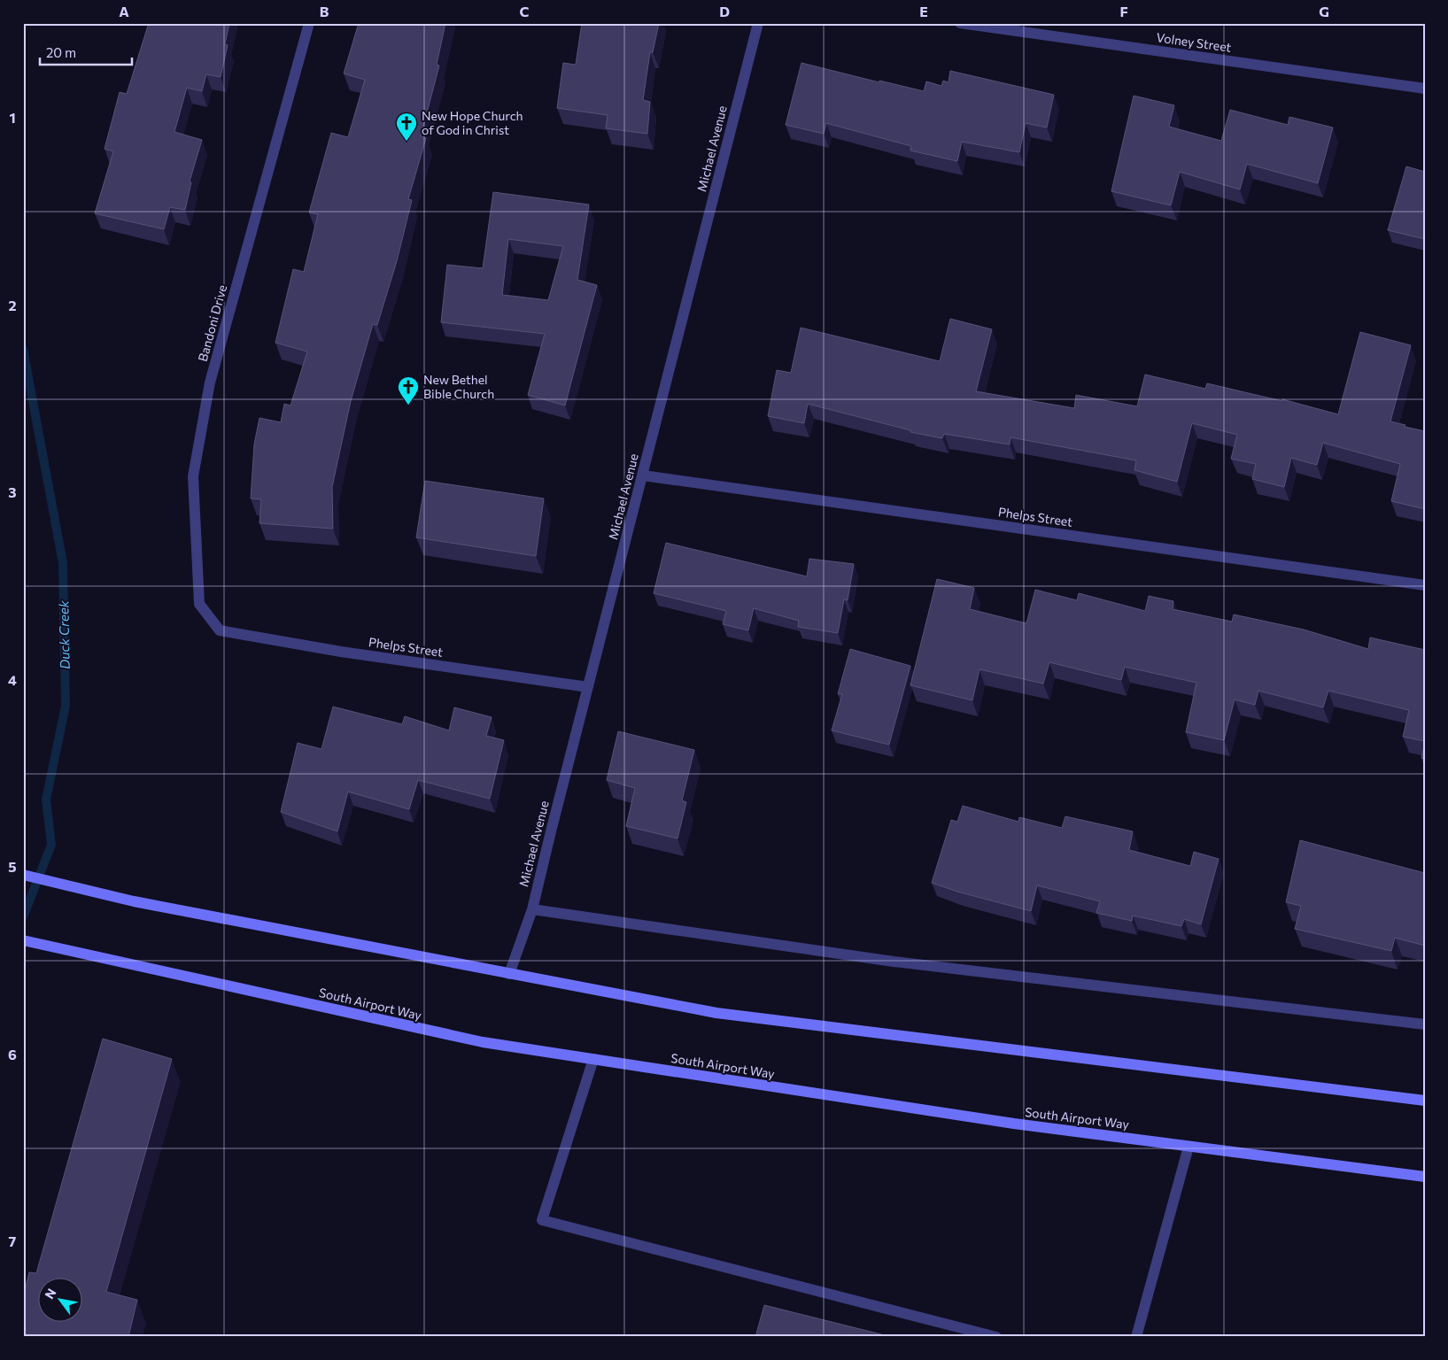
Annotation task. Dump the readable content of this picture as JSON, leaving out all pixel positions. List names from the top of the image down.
{
  "streets": {
    "main road": ["South Airport Way"],
    "street": [
      "Volney Street",
      "Michael Avenue",
      "Bandoni Drive",
      "Phelps Street"
    ]
  },
  "crossings": [
    ["Michael Avenue", "Phelps Street"],
    ["Bandoni Drive", "Phelps Street"]
  ],
  "water": ["Duck Creek"],
  "places": {
    "church": ["New Hope Church of God in Christ", "New Bethel Bible Church"]
  },
  "scale_bar": "20 m",
  "north": "top left",
  "grid": {
    "columns": [
      "A",
      "B",
      "C",
      "D",
      "E",
      "F",
      "G"
    ],
    "rows": [
      "1",
      "2",
      "3",
      "4",
      "5",
      "6",
      "7"
    ]
  }
}
